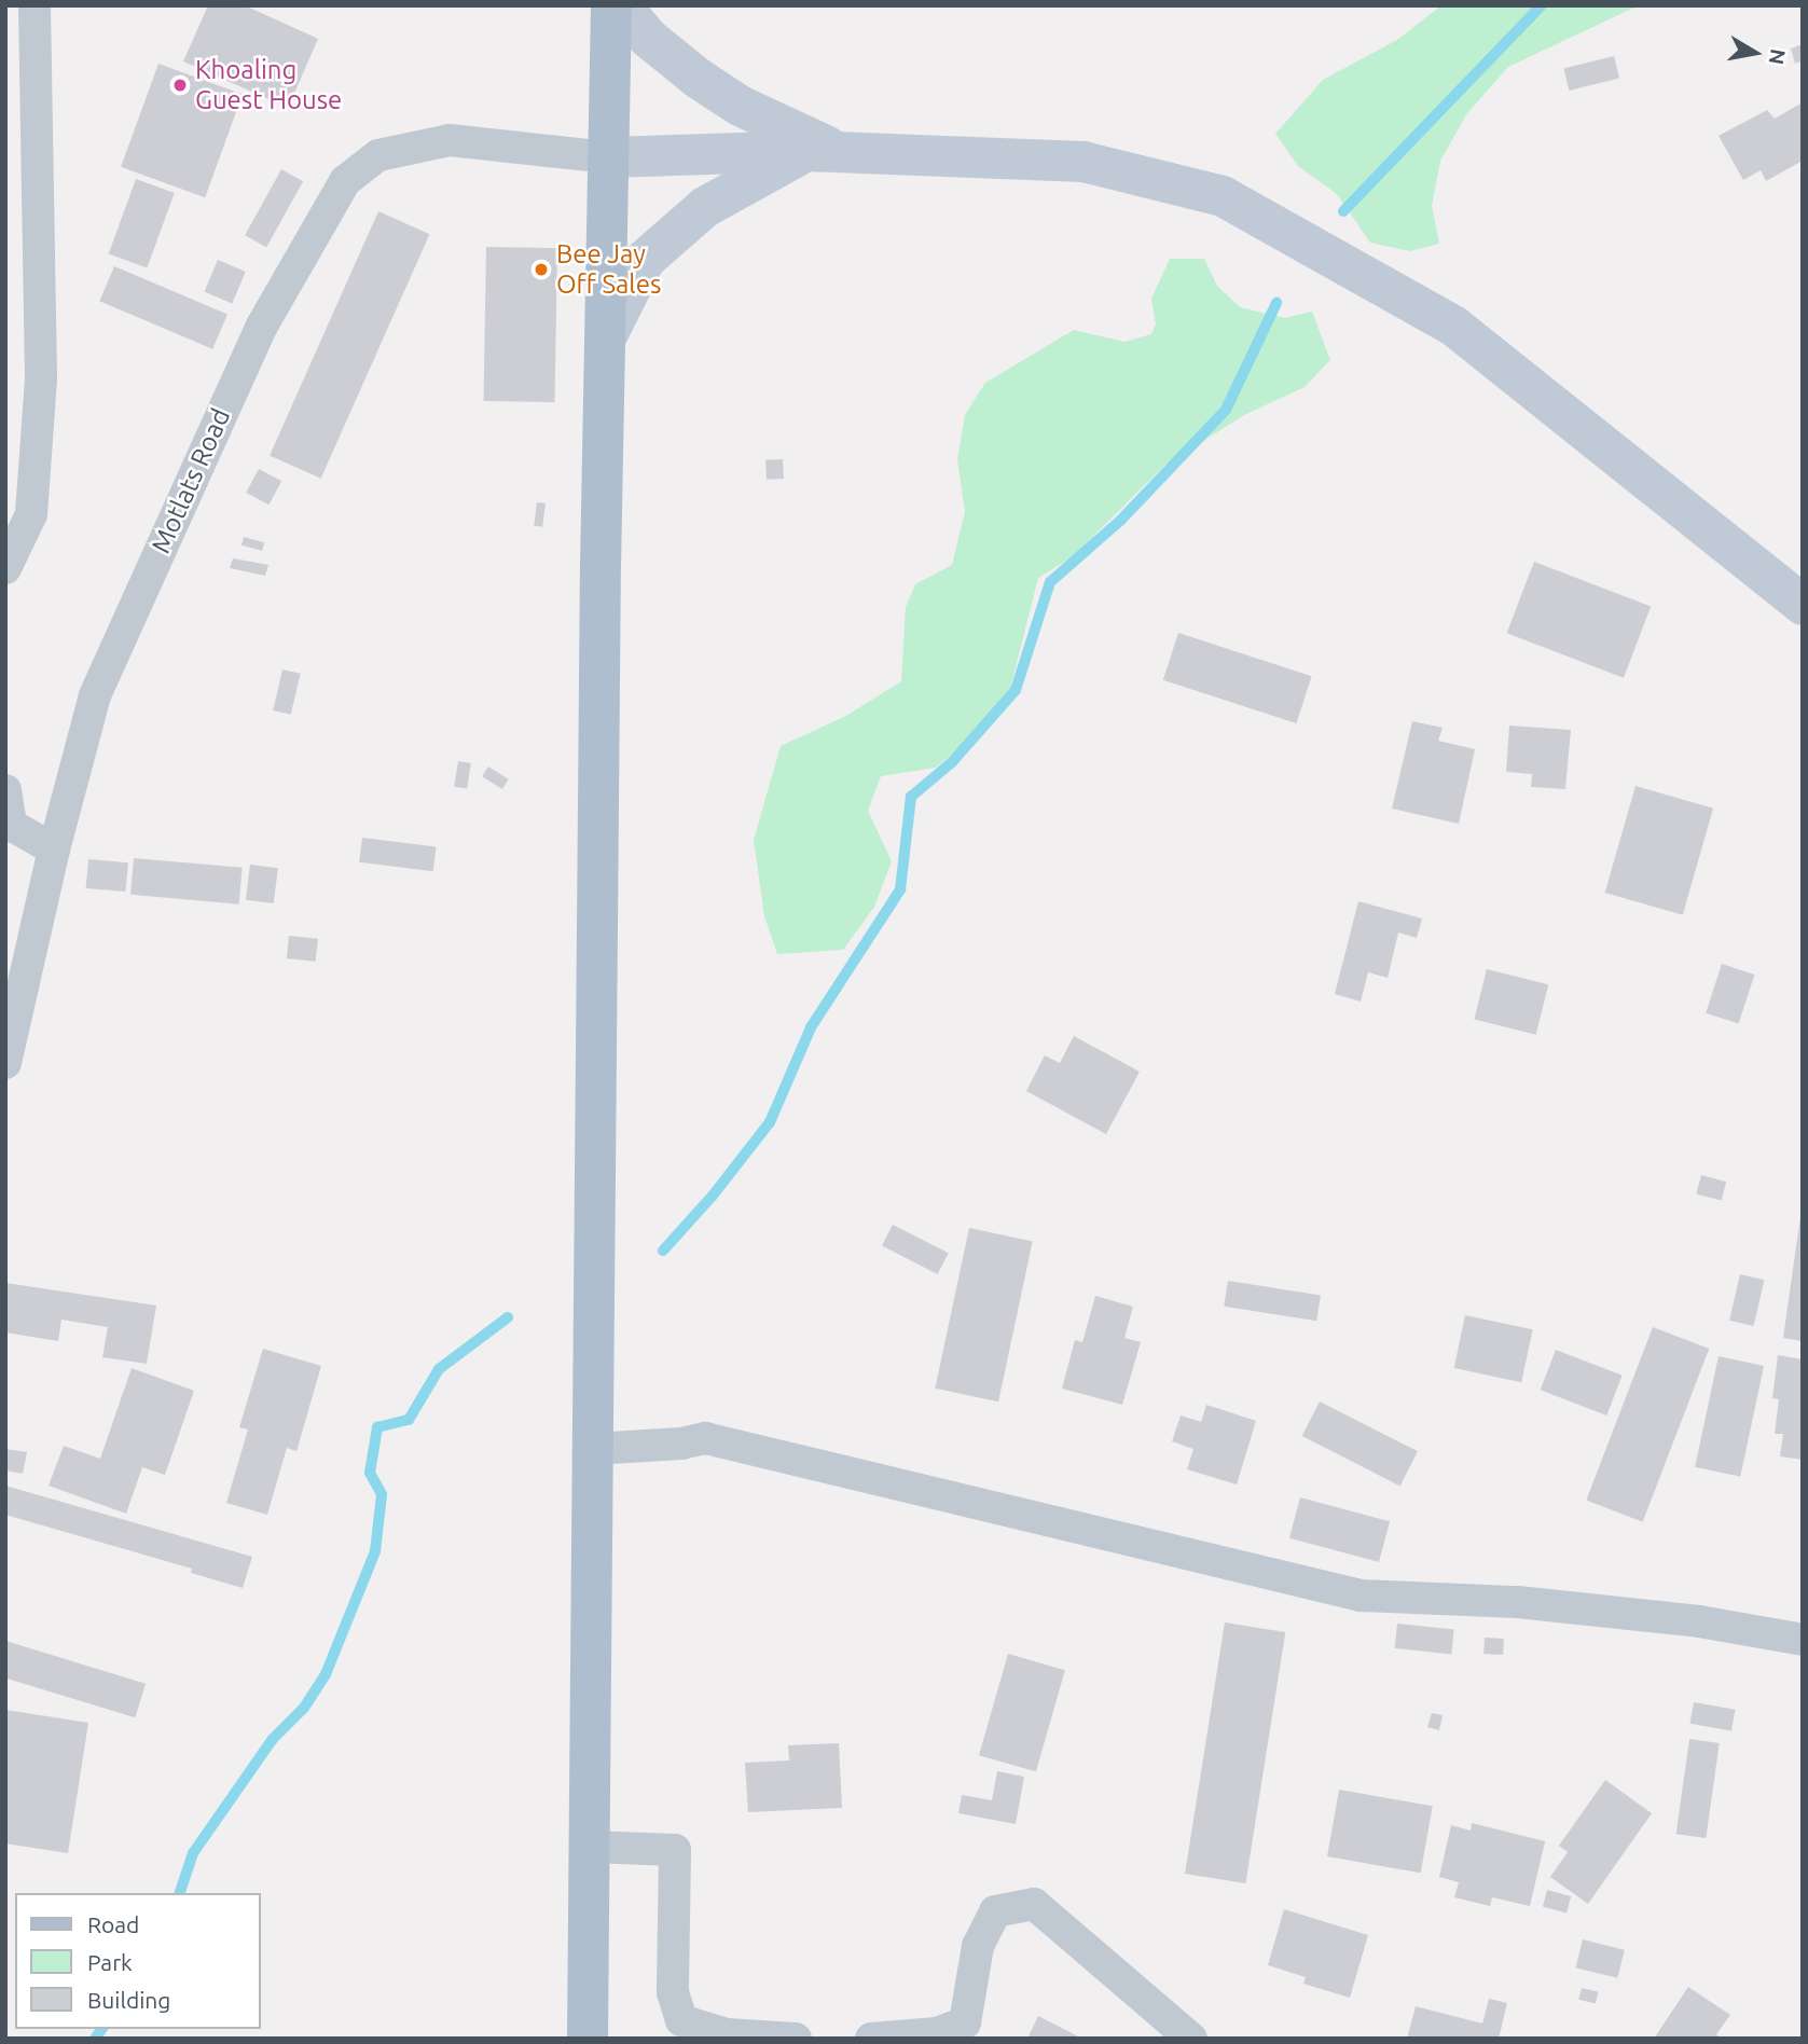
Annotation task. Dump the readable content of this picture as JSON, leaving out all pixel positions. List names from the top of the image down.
{
  "streets": {
    "street": ["Motlats Road"]
  },
  "places": ["Khoaling Guest House", "Bee Jay Off Sales"],
  "legend": ["Road", "Park", "Building"],
  "north": "right"
}
